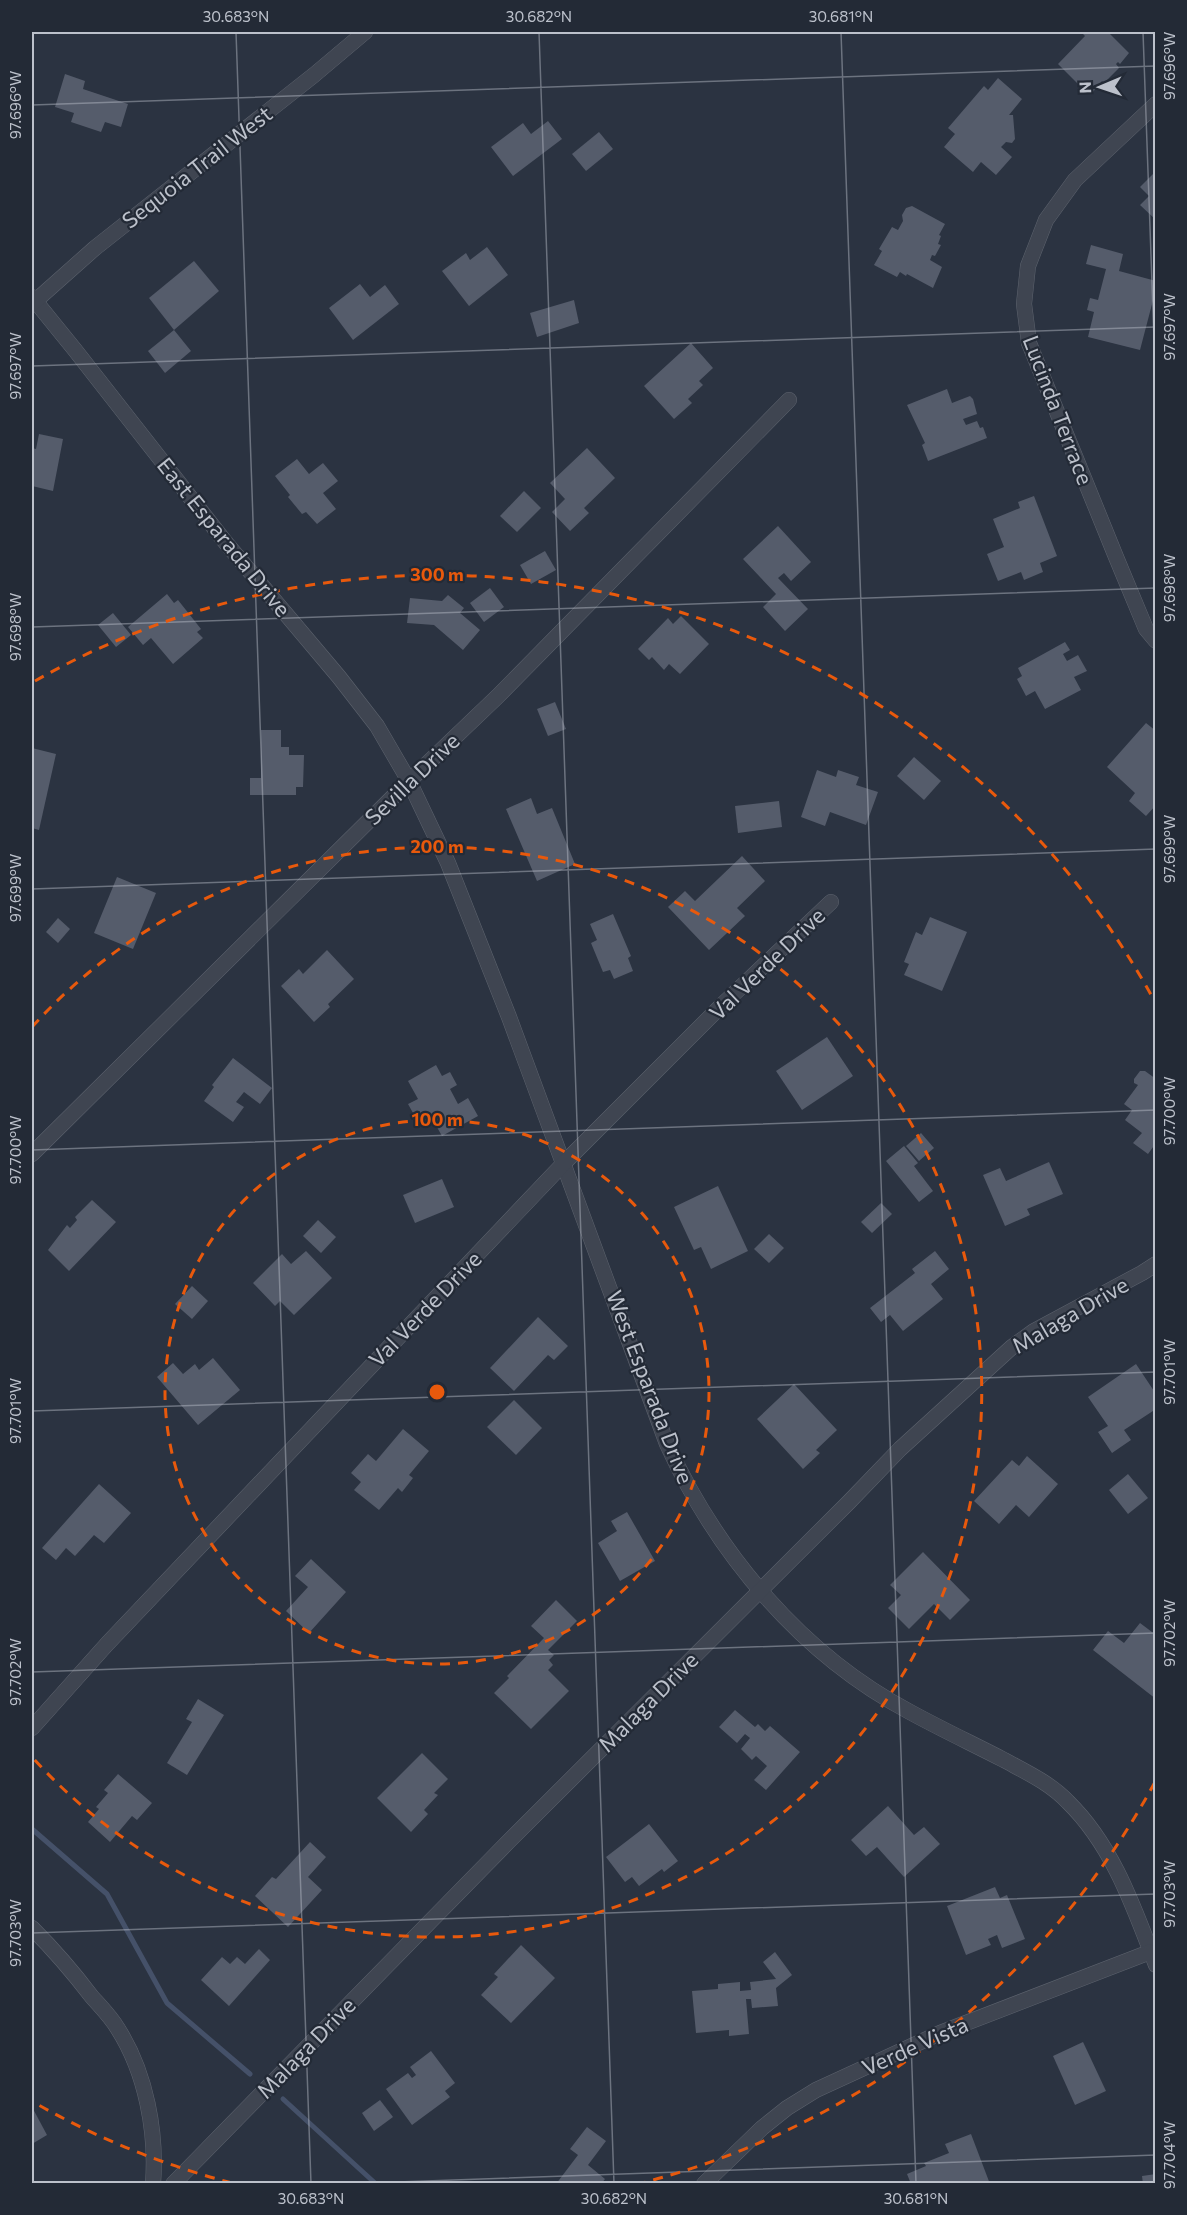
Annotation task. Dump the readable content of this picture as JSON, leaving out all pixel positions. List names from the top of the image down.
{
  "streets": {
    "street": [
      "Sequoia Trail West",
      "Lucinda Terrace",
      "East Esparada Drive",
      "Sevilla Drive",
      "Val Verde Drive",
      "Malaga Drive",
      "West Esparada Drive",
      "Verde Vista"
    ]
  },
  "crossings": [
    ["Sequoia Trail West", "East Esparada Drive"],
    ["East Esparada Drive", "Sevilla Drive"],
    ["East Esparada Drive", "West Esparada Drive"],
    ["Sevilla Drive", "West Esparada Drive"],
    ["Val Verde Drive", "West Esparada Drive"],
    ["Malaga Drive", "West Esparada Drive"],
    ["West Esparada Drive", "Verde Vista"]
  ],
  "north": "left",
  "coordinates": [
    "30.683°N",
    "30.682°N",
    "30.681°N",
    "97.696°W",
    "97.697°W",
    "97.698°W",
    "97.699°W",
    "97.700°W",
    "97.701°W",
    "97.702°W",
    "97.703°W",
    "97.704°W"
  ],
  "rings": ["300 m", "200 m", "100 m"]
}
